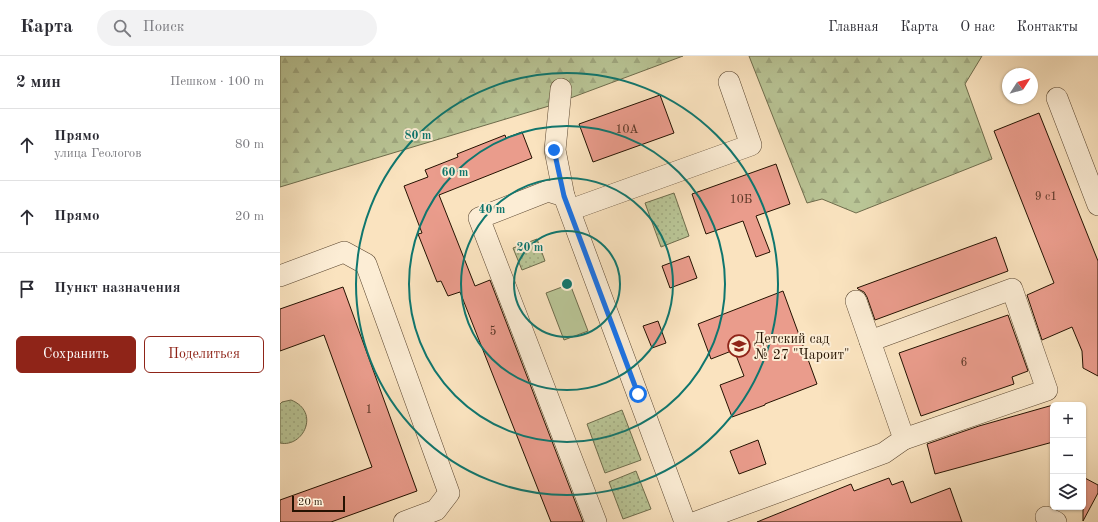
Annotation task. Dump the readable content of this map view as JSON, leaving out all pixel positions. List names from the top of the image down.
{
  "places": {
    "school or university": ["Детский сад № 27 \"Чароит\""]
  },
  "house_numbers": [
    "10А",
    "9 с1",
    "10Б",
    "5",
    "6",
    "1"
  ],
  "scale_bar": "20 m",
  "north": "top right",
  "page": {
    "header": "Карта",
    "search": "Поиск",
    "nav": [
      "Главная",
      "Карта",
      "О нас",
      "Контакты"
    ],
    "heading": ["2 мин", "Пешком · 100 m"],
    "list": [
      ["Прямо", "улица Геологов", "80 m"],
      ["Прямо", "20 m"],
      "Пункт назначения"
    ],
    "buttons": ["Сохранить", "Поделиться"],
    "map_buttons": ["+", "−"],
    "scale": "20 m"
  },
  "rings": [
    "80 m",
    "60 m",
    "40 m",
    "20 m"
  ]
}
